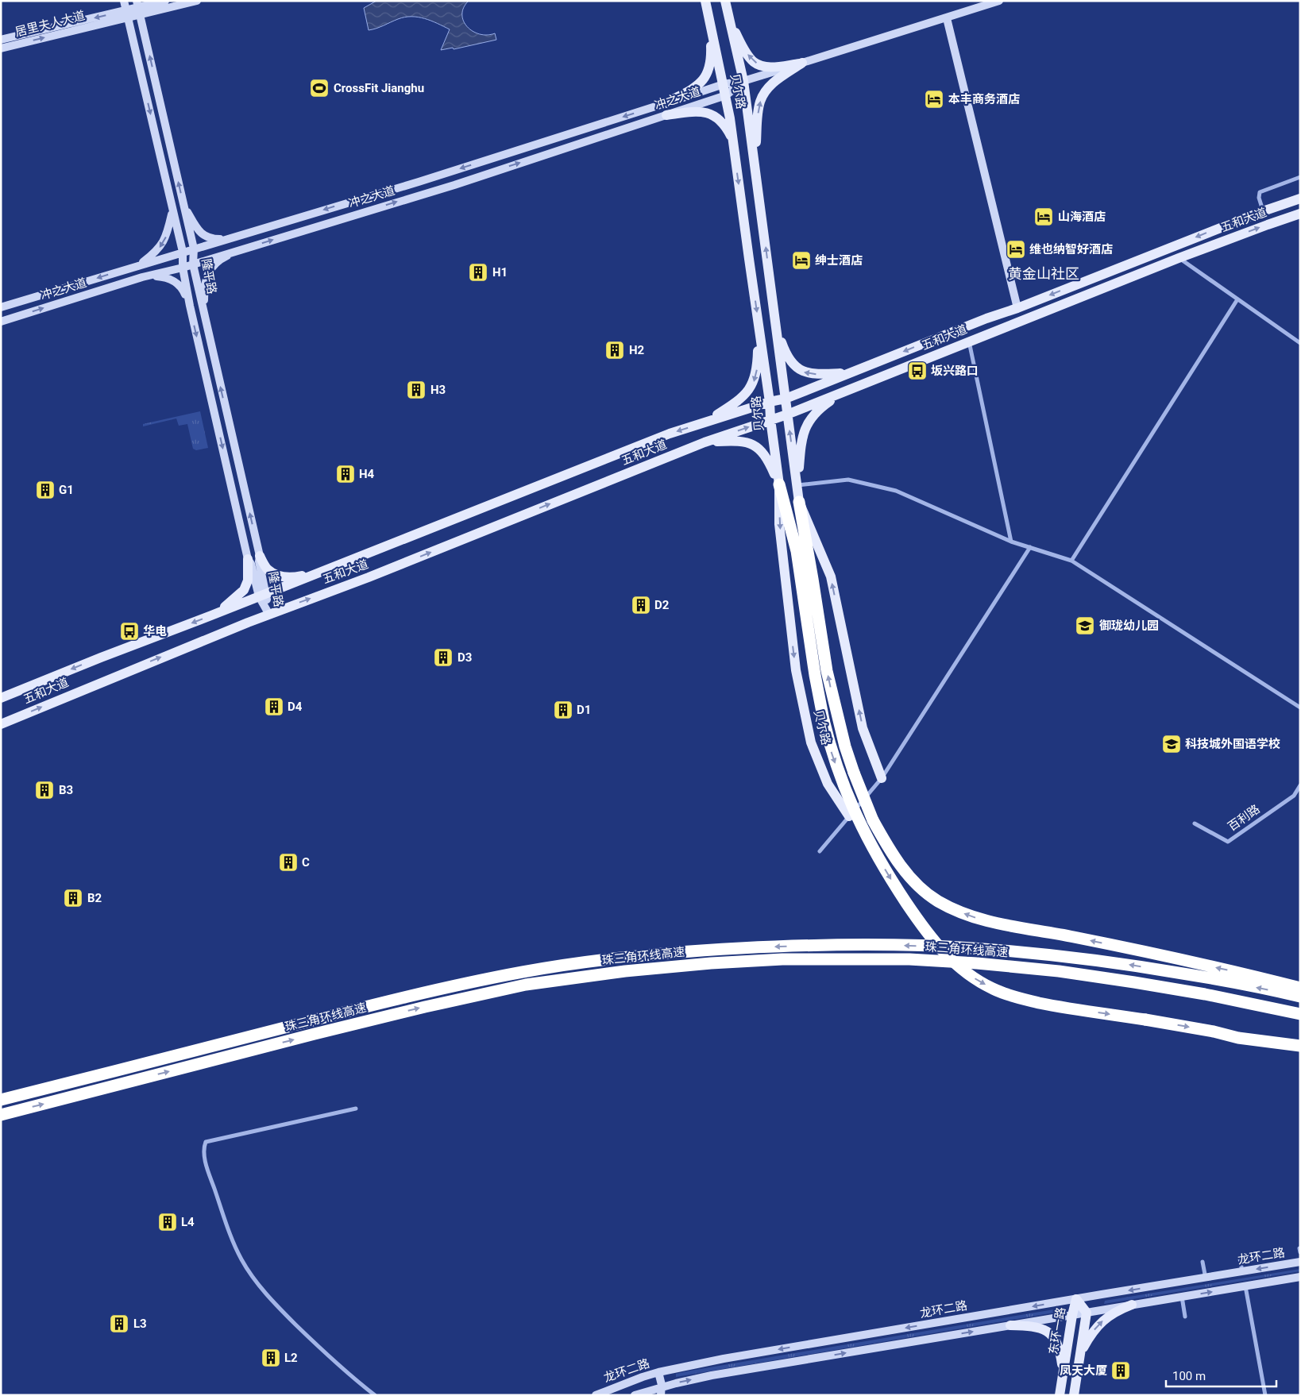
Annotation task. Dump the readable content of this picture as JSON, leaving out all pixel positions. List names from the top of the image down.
{
  "streets": {
    "highway": ["珠三角环线高速"],
    "main road": [
      "居里夫人大道",
      "贝尔路",
      "冲之大道",
      "五和大道",
      "隆平路",
      "龙环二路",
      "东环一路"
    ],
    "street": ["百利路"]
  },
  "crossings": [
    ["居里夫人大道", "隆平路"],
    ["贝尔路", "冲之大道"],
    ["贝尔路", "五和大道"],
    ["冲之大道", "隆平路"],
    ["五和大道", "隆平路"],
    ["龙环二路", "东环一路"]
  ],
  "districts": ["黄金山社区"],
  "places": {
    "sports": ["CrossFit Jianghu"],
    "hotel": [
      "本丰商务酒店",
      "山海酒店",
      "维也纳智好酒店",
      "绅士酒店"
    ],
    "building": [
      "H1",
      "H2",
      "H3",
      "H4",
      "G1",
      "D2",
      "D3",
      "D4",
      "D1",
      "B3",
      "C",
      "B2",
      "L4",
      "L3",
      "L2",
      "凤天大厦"
    ],
    "bus stop": ["坂兴路口", "华电"],
    "school or university": ["御珑幼儿园", "科技城外国语学校"]
  },
  "scale_bar": "100 m"
}
